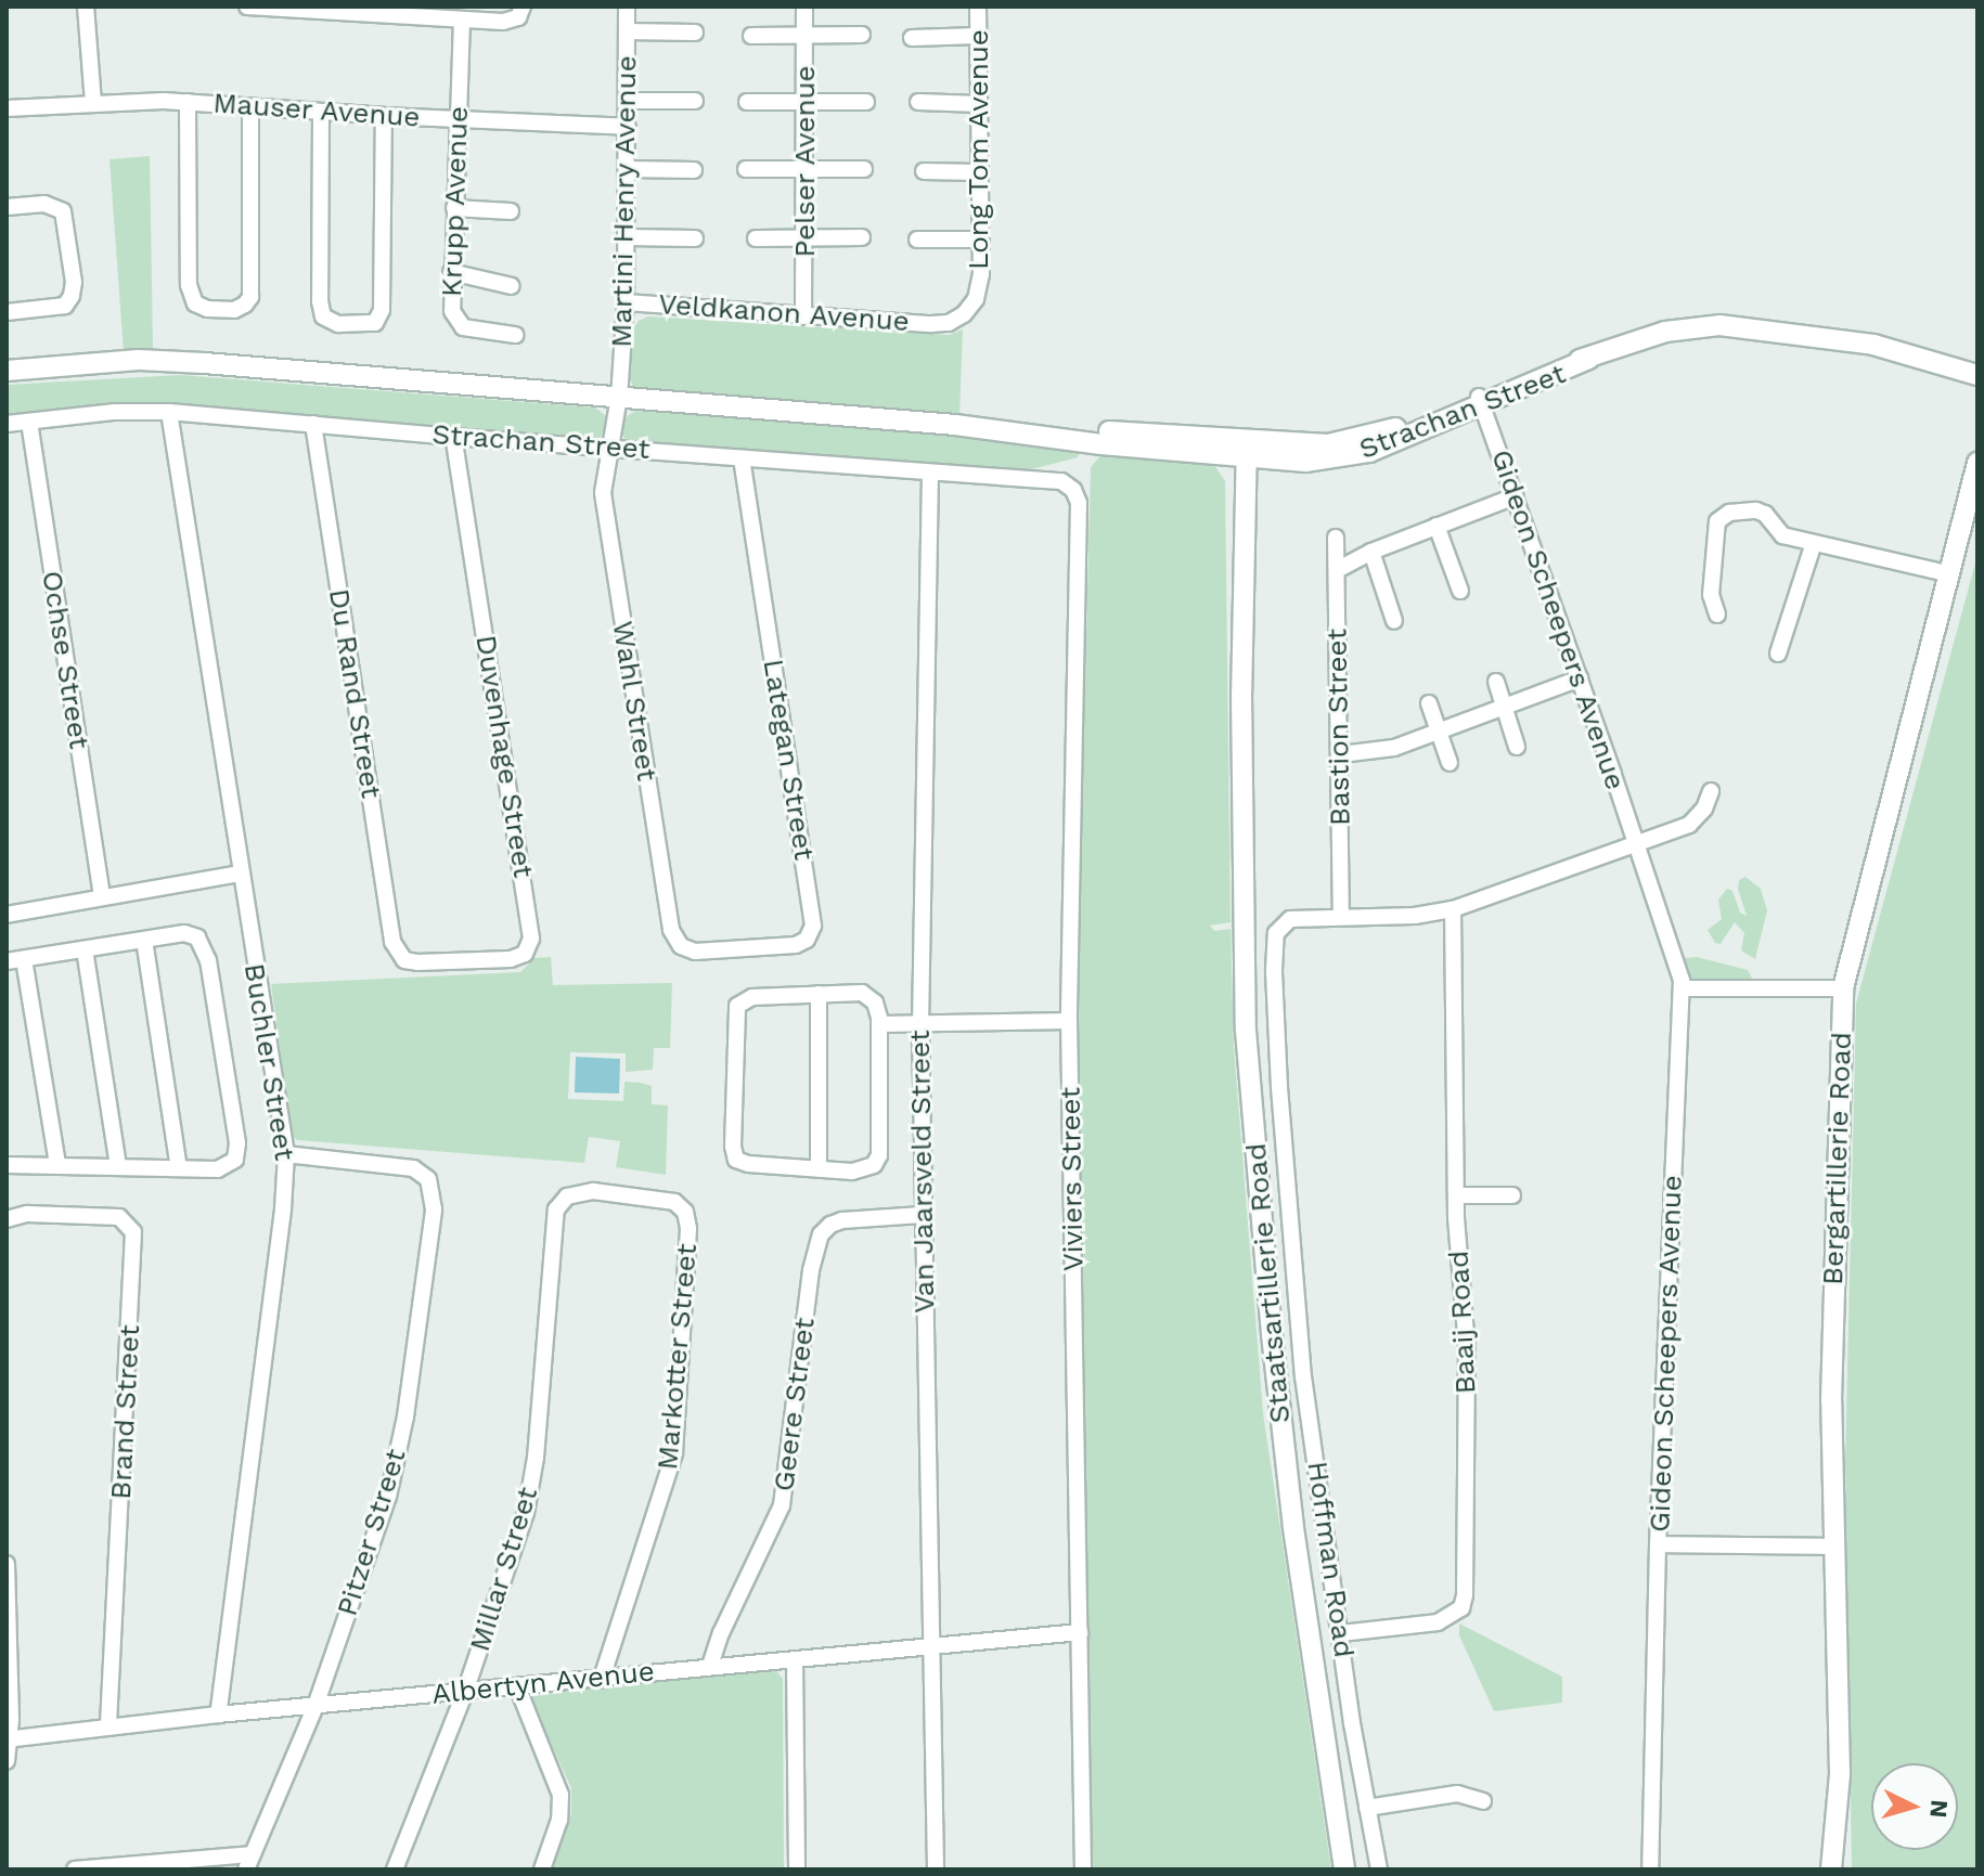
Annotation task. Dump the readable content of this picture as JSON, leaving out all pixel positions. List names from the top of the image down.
{
  "streets": {
    "street": [
      "Mauser Avenue",
      "Long Tom Avenue",
      "Pelser Avenue",
      "Krupp Avenue",
      "Martini Henry Avenue",
      "Veldkanon Avenue",
      "Strachan Street",
      "Gideon Scheepers Avenue",
      "Ochse Street",
      "Du Rand Street",
      "Wahl Street",
      "Bastion Street",
      "Duvenhage Street",
      "Lategan Street",
      "Buchler Street",
      "Bergartillerie Road",
      "Van Jaarsveld Street",
      "Viviers Street",
      "Staatsartillerie Road",
      "Baaij Road",
      "Markotter Street",
      "Geere Street",
      "Brand Street",
      "Pitzer Street",
      "Hoffman Road",
      "Millar Street",
      "Albertyn Avenue"
    ]
  },
  "crossings": [
    ["Mauser Avenue", "Krupp Avenue"],
    ["Mauser Avenue", "Martini Henry Avenue"],
    ["Long Tom Avenue", "Veldkanon Avenue"],
    ["Pelser Avenue", "Veldkanon Avenue"],
    ["Martini Henry Avenue", "Veldkanon Avenue"],
    ["Martini Henry Avenue", "Strachan Street"],
    ["Martini Henry Avenue", "Wahl Street"],
    ["Strachan Street", "Gideon Scheepers Avenue"],
    ["Strachan Street", "Ochse Street"],
    ["Strachan Street", "Du Rand Street"],
    ["Strachan Street", "Wahl Street"],
    ["Strachan Street", "Duvenhage Street"],
    ["Strachan Street", "Lategan Street"],
    ["Strachan Street", "Buchler Street"],
    ["Strachan Street", "Van Jaarsveld Street"],
    ["Strachan Street", "Viviers Street"],
    ["Strachan Street", "Staatsartillerie Road"],
    ["Du Rand Street", "Duvenhage Street"],
    ["Wahl Street", "Lategan Street"],
    ["Bastion Street", "Hoffman Road"],
    ["Buchler Street", "Pitzer Street"],
    ["Buchler Street", "Albertyn Avenue"],
    ["Van Jaarsveld Street", "Geere Street"],
    ["Van Jaarsveld Street", "Albertyn Avenue"],
    ["Viviers Street", "Albertyn Avenue"],
    ["Baaij Road", "Hoffman Road"],
    ["Markotter Street", "Millar Street"],
    ["Markotter Street", "Albertyn Avenue"],
    ["Geere Street", "Albertyn Avenue"],
    ["Brand Street", "Albertyn Avenue"],
    ["Pitzer Street", "Albertyn Avenue"],
    ["Millar Street", "Albertyn Avenue"]
  ],
  "north": "right"
}
